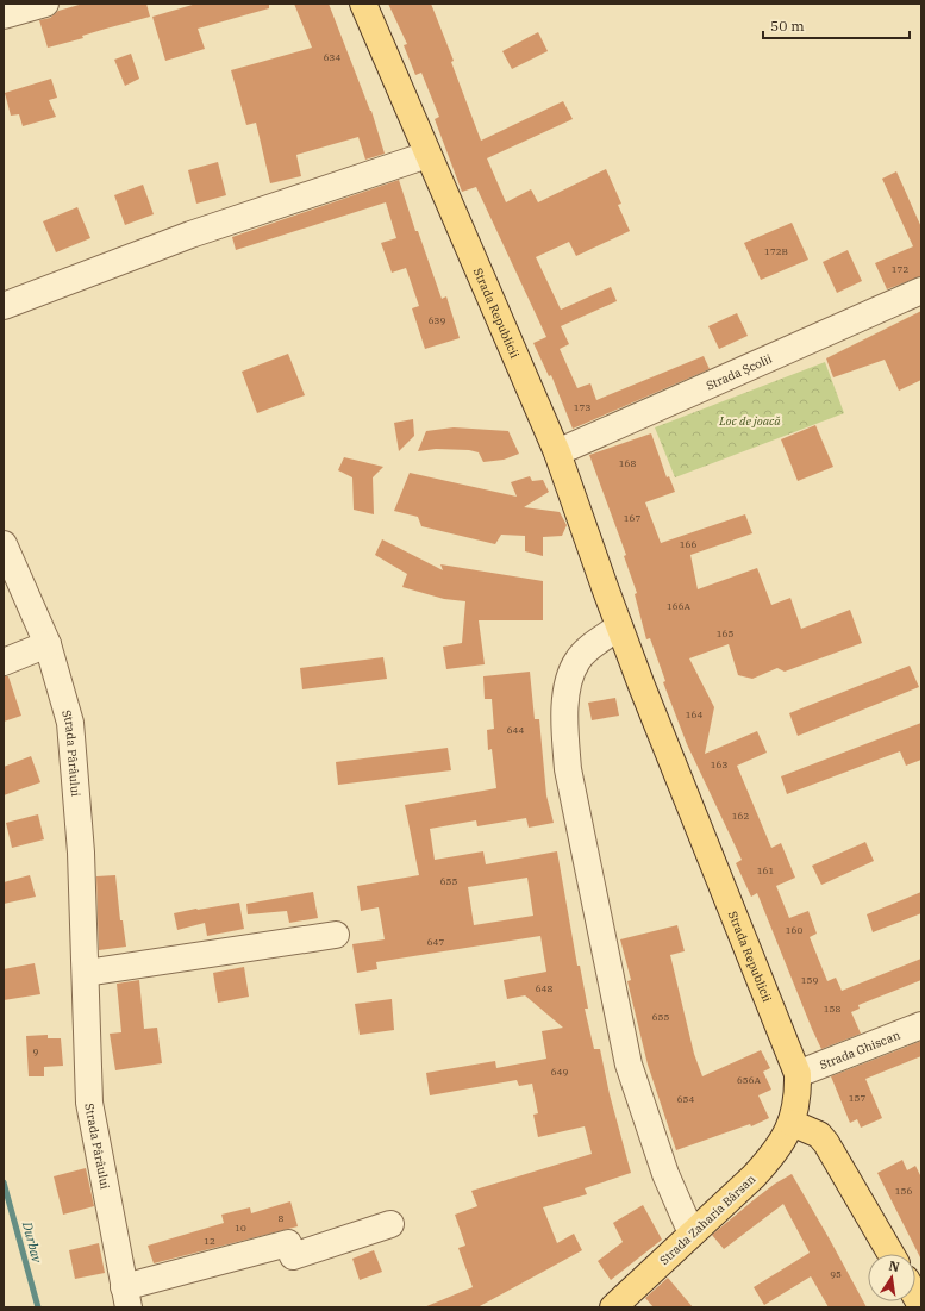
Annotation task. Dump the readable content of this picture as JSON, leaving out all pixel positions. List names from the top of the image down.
{
  "streets": {
    "main road": ["Strada Republicii", "Strada Zaharia Bârsan"],
    "street": ["Strada Școlii", "Strada Pârâului", "Strada Ghiscan"]
  },
  "crossings": [
    ["Strada Republicii", "Strada Școlii"],
    ["Strada Republicii", "Strada Ghiscan"],
    ["Strada Republicii", "Strada Zaharia Bârsan"]
  ],
  "water": ["Durbav"],
  "parks": ["Loc de joacă"],
  "house_numbers": [
    "634",
    "172B",
    "172",
    "639",
    "173",
    "168",
    "167",
    "166",
    "166A",
    "165",
    "164",
    "644",
    "163",
    "162",
    "161",
    "655",
    "160",
    "647",
    "159",
    "648",
    "158",
    "655",
    "9",
    "649",
    "656A",
    "157",
    "654",
    "156",
    "8",
    "10",
    "12",
    "95"
  ],
  "scale_bar": "50 m",
  "north": "top"
}
